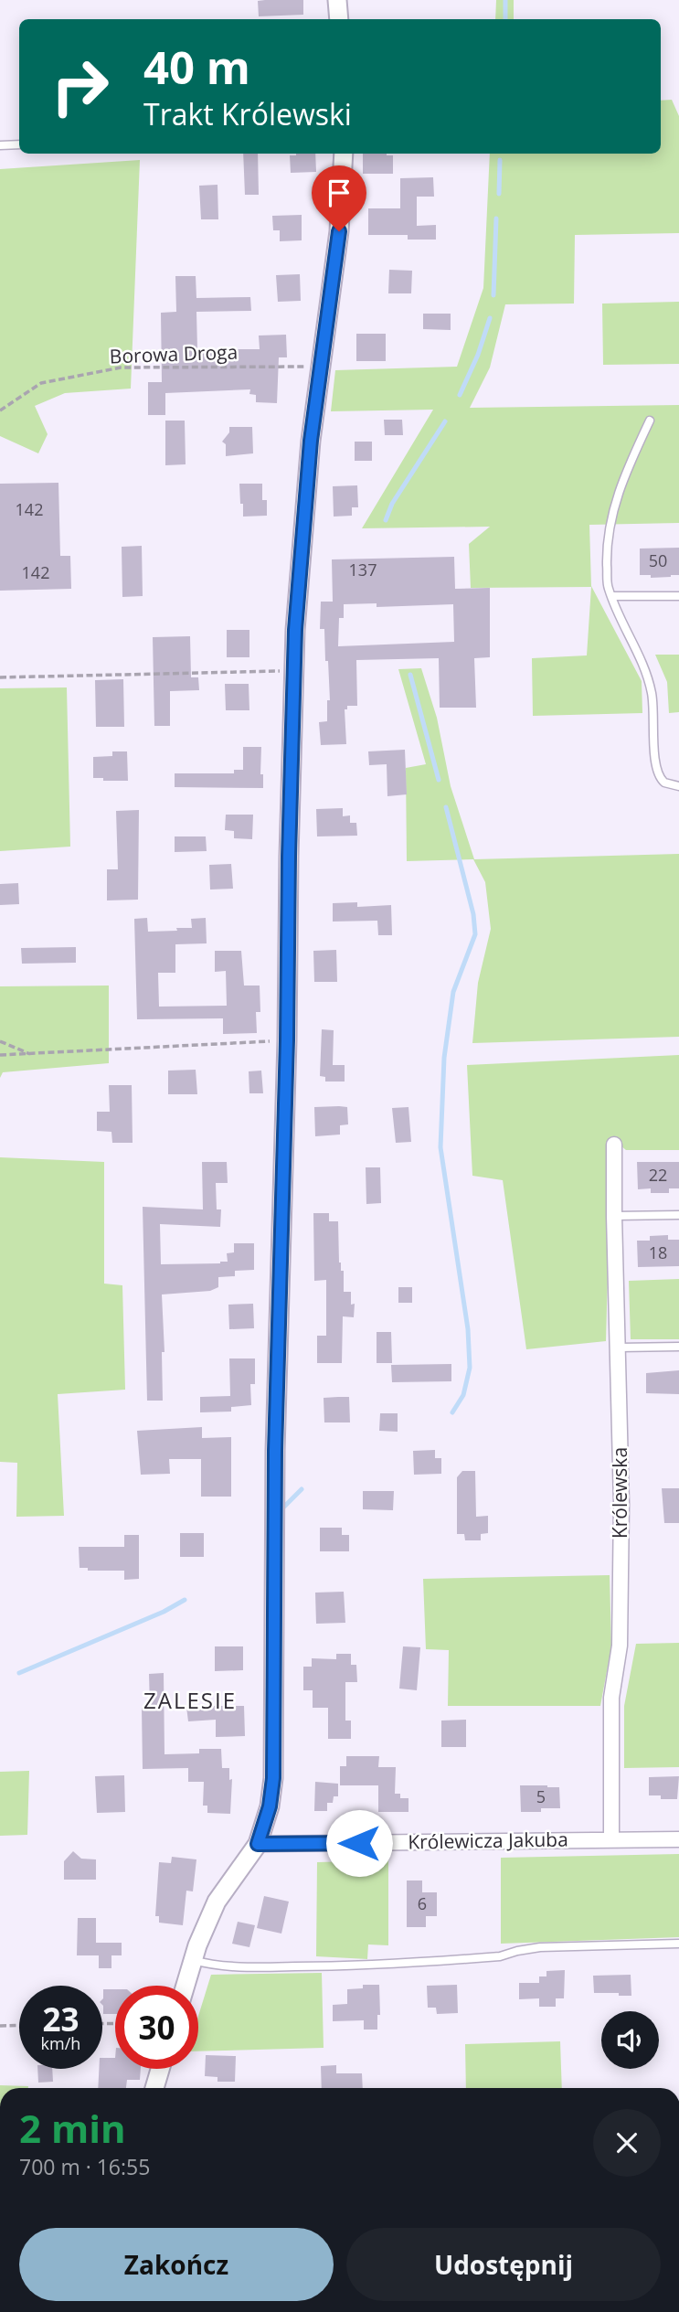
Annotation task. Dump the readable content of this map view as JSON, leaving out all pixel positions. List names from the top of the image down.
{
  "streets": {
    "street": ["Królewska", "Królewicza Jakuba"],
    "path": ["Borowa Droga"]
  },
  "crossings": [
    ["Królewska", "Królewicza Jakuba"]
  ],
  "districts": ["ZALESIE"],
  "house_numbers": [
    "142",
    "50",
    "137",
    "142",
    "22",
    "18",
    "5",
    "6"
  ],
  "page": {
    "turn": ["40 m", "Trakt Królewski"],
    "speed": "23 km/h",
    "limit": "30",
    "heading": ["2 min", "700 m · 16:55"],
    "buttons": ["Zakończ", "Udostępnij"]
  }
}
